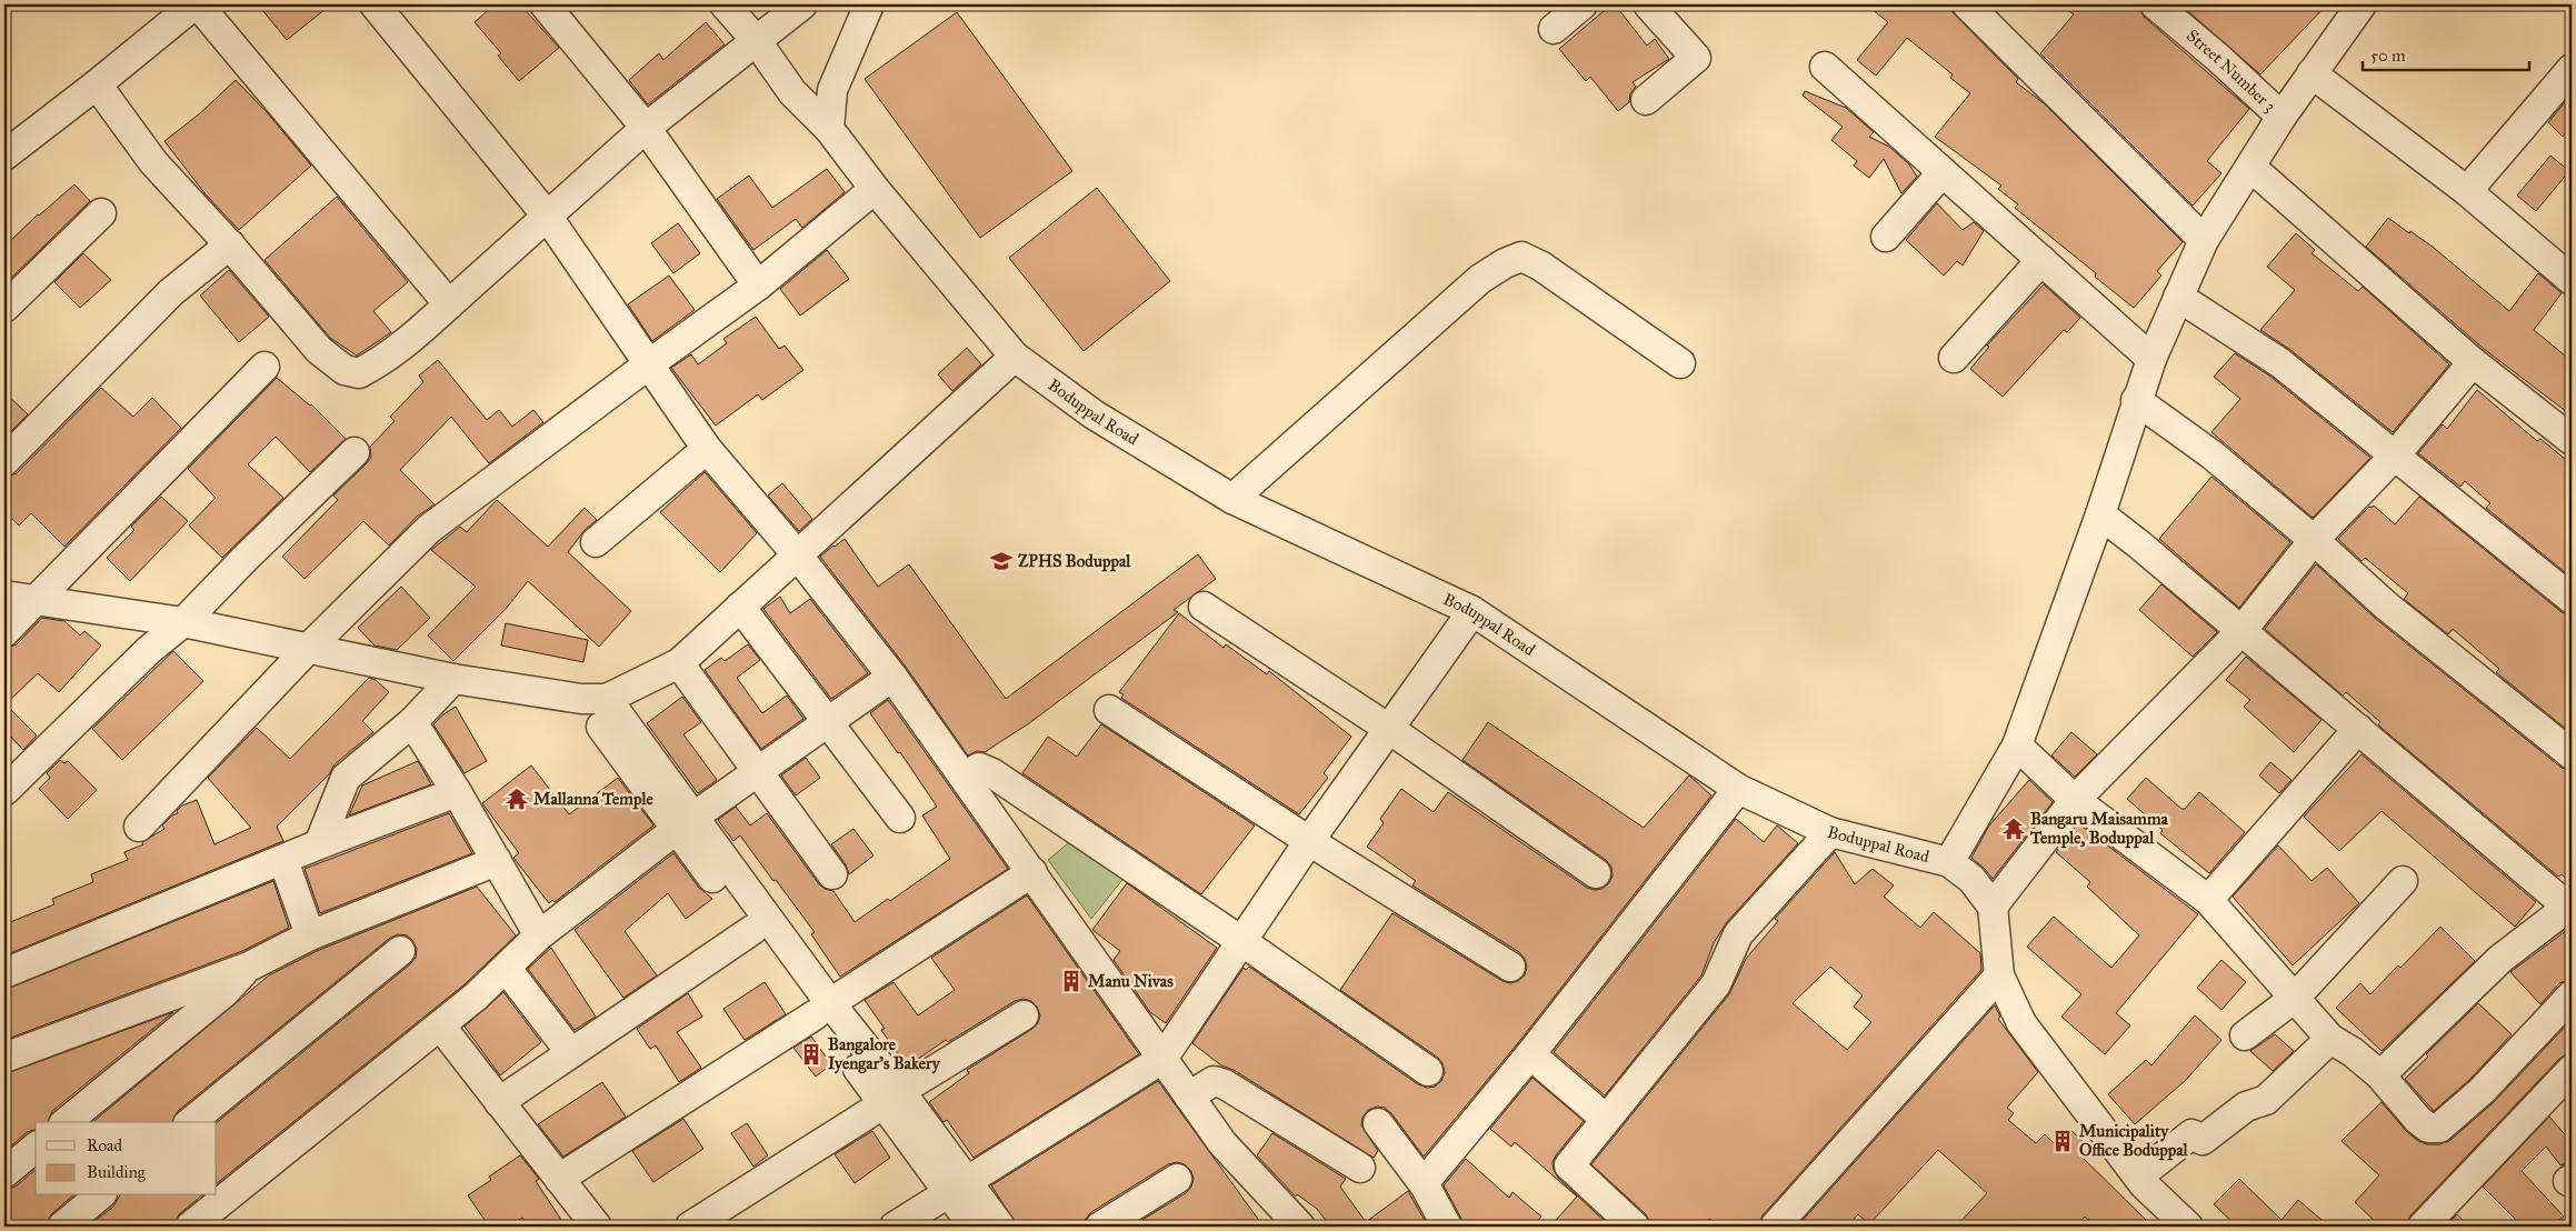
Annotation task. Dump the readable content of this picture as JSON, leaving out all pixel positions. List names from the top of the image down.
{
  "streets": {
    "street": ["Street Number 3", "Boduppal Road"]
  },
  "places": {
    "school or university": ["ZPHS Boduppal"],
    "temple": ["Mallanna Temple", "Bangaru Maisamma Temple, Boduppal"],
    "building": ["Manu Nivas", "Bangalore Iyengar's Bakery", "Municipality Office Boduppal"]
  },
  "legend": ["Road", "Building"],
  "scale_bar": "50 m"
}
